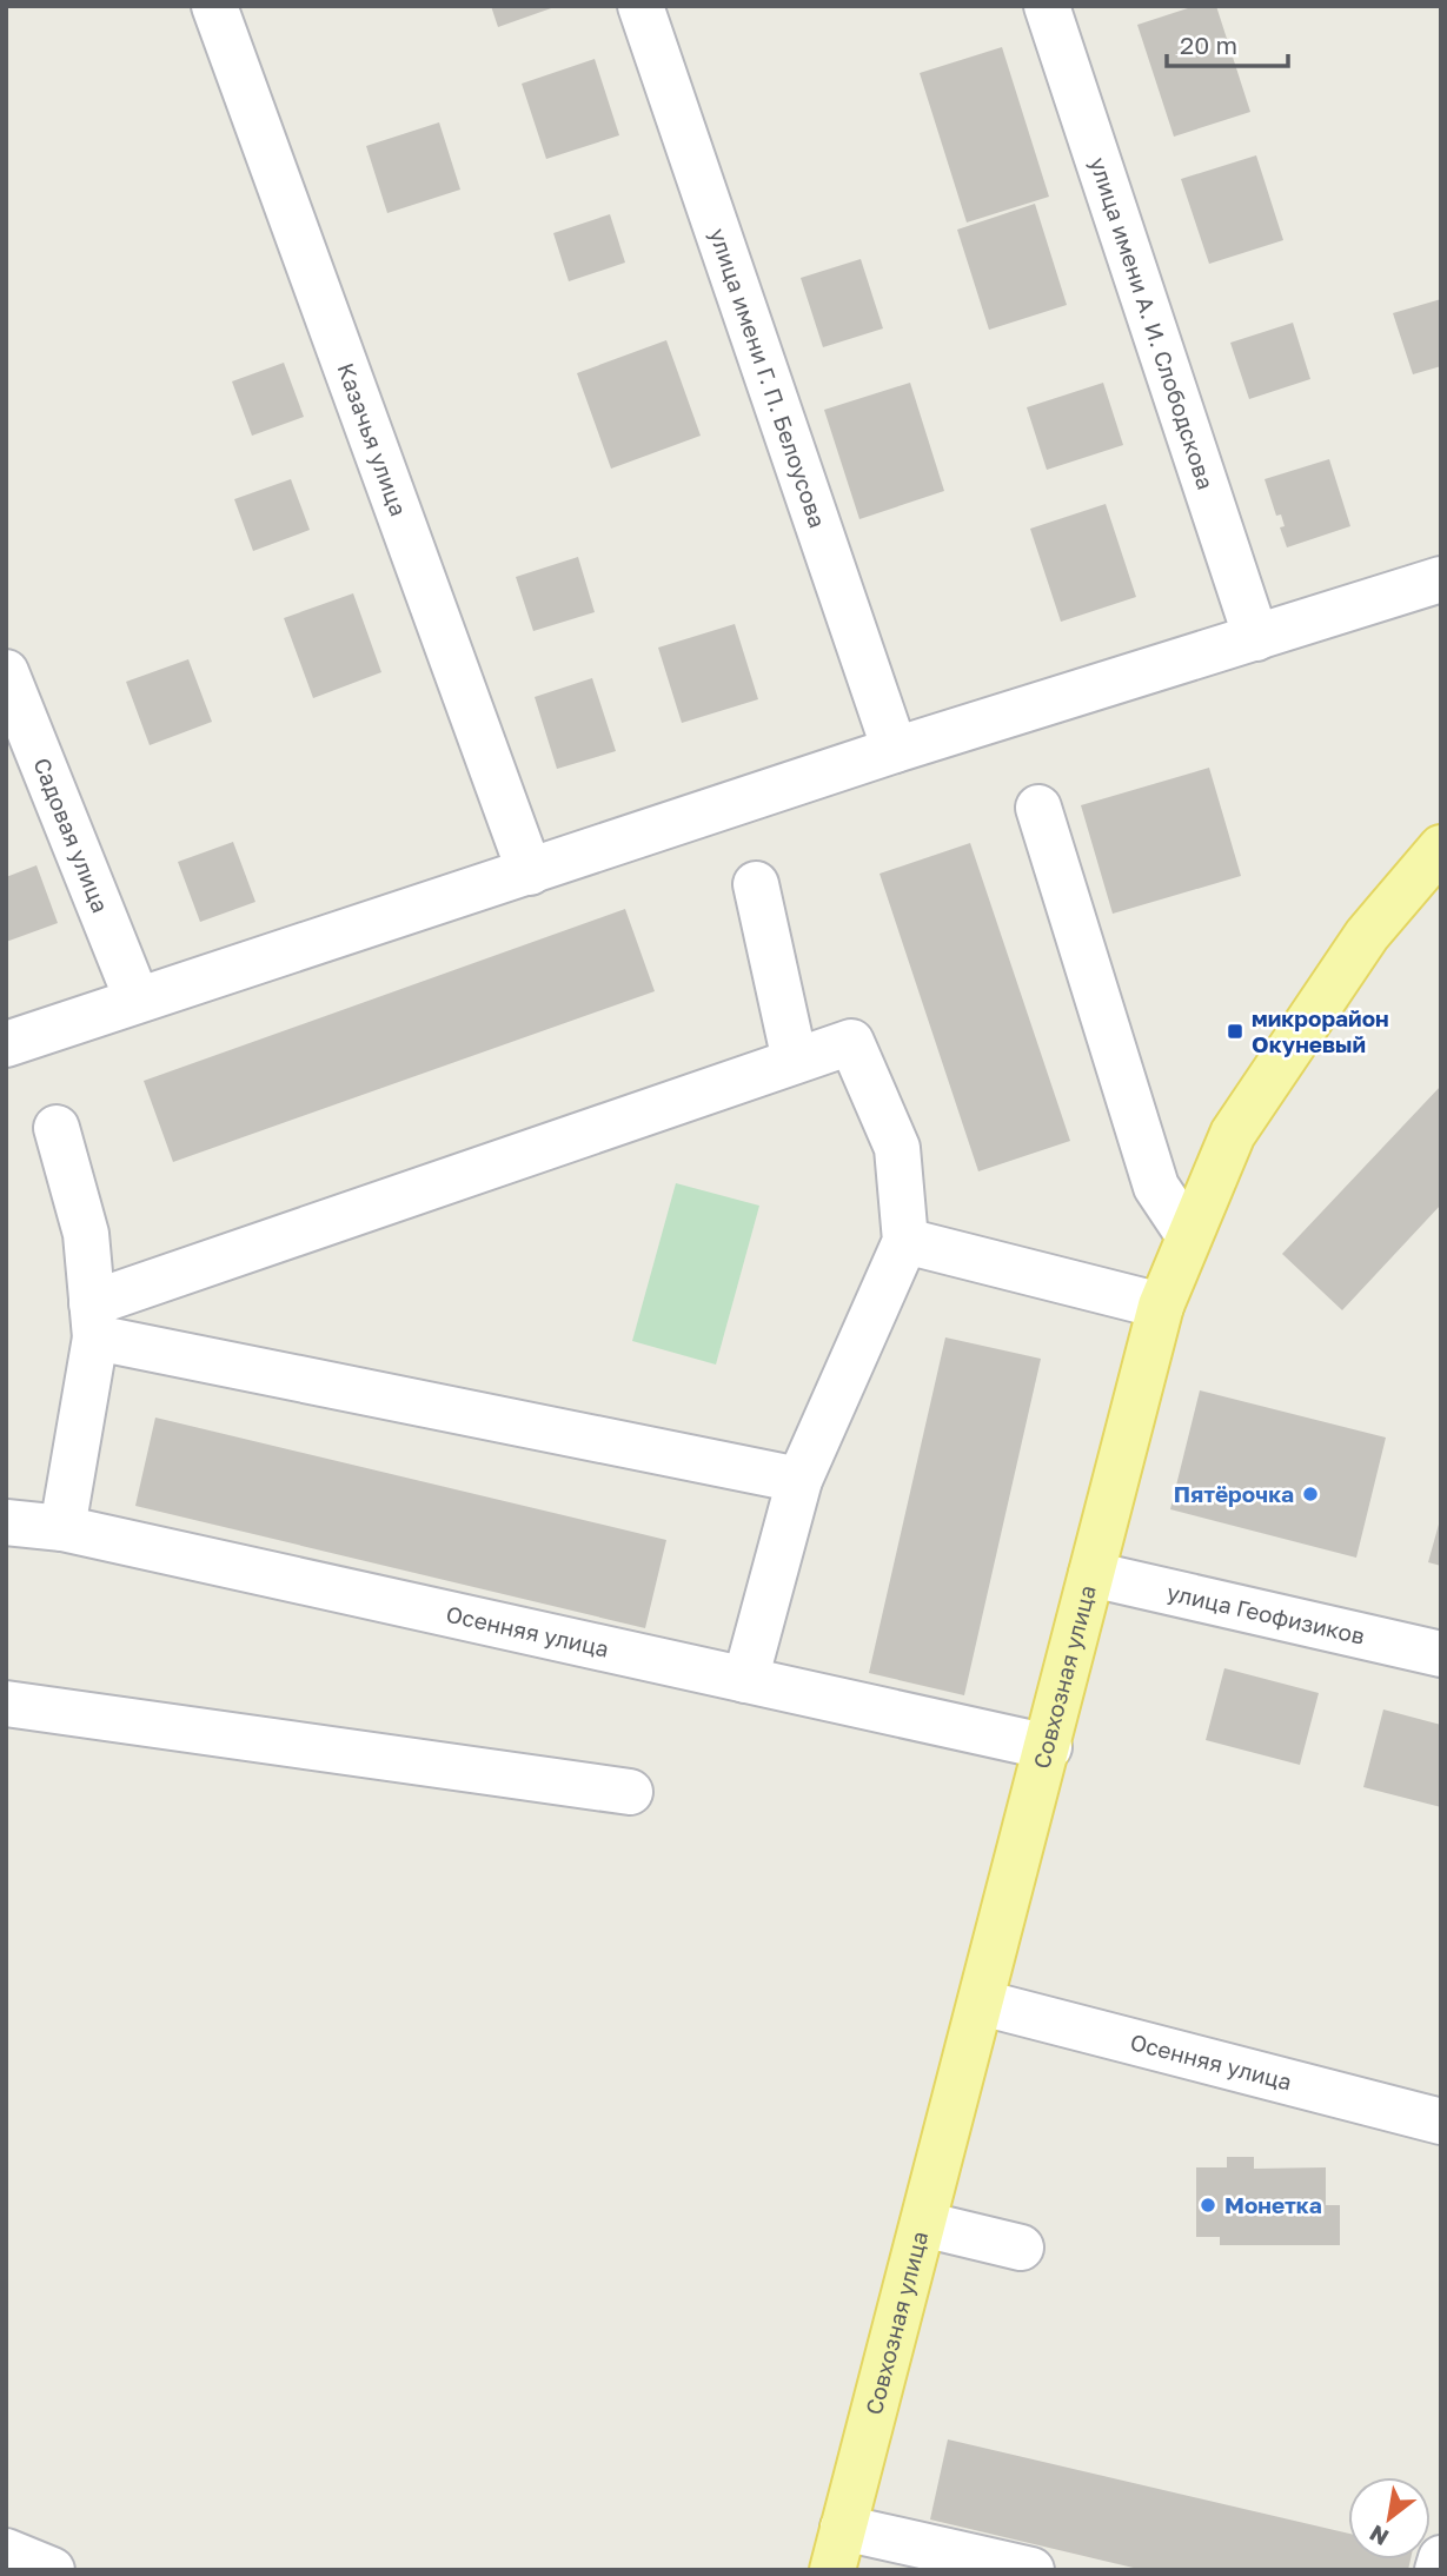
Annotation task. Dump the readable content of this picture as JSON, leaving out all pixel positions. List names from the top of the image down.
{
  "streets": {
    "main road": ["Совхозная улица"],
    "street": [
      "улица имени А. И. Слободскова",
      "улица имени Г. П. Белоусова",
      "Казачья улица",
      "Садовая улица",
      "улица Геофизиков",
      "Осенняя улица"
    ]
  },
  "crossings": [
    ["улица Геофизиков", "Совхозная улица"],
    ["Осенняя улица", "Совхозная улица"]
  ],
  "places": {
    "transit": ["микрорайон Окуневый"],
    "other": ["Пятёрочка", "Монетка"]
  },
  "scale_bar": "20 m",
  "north": "bottom left"
}
